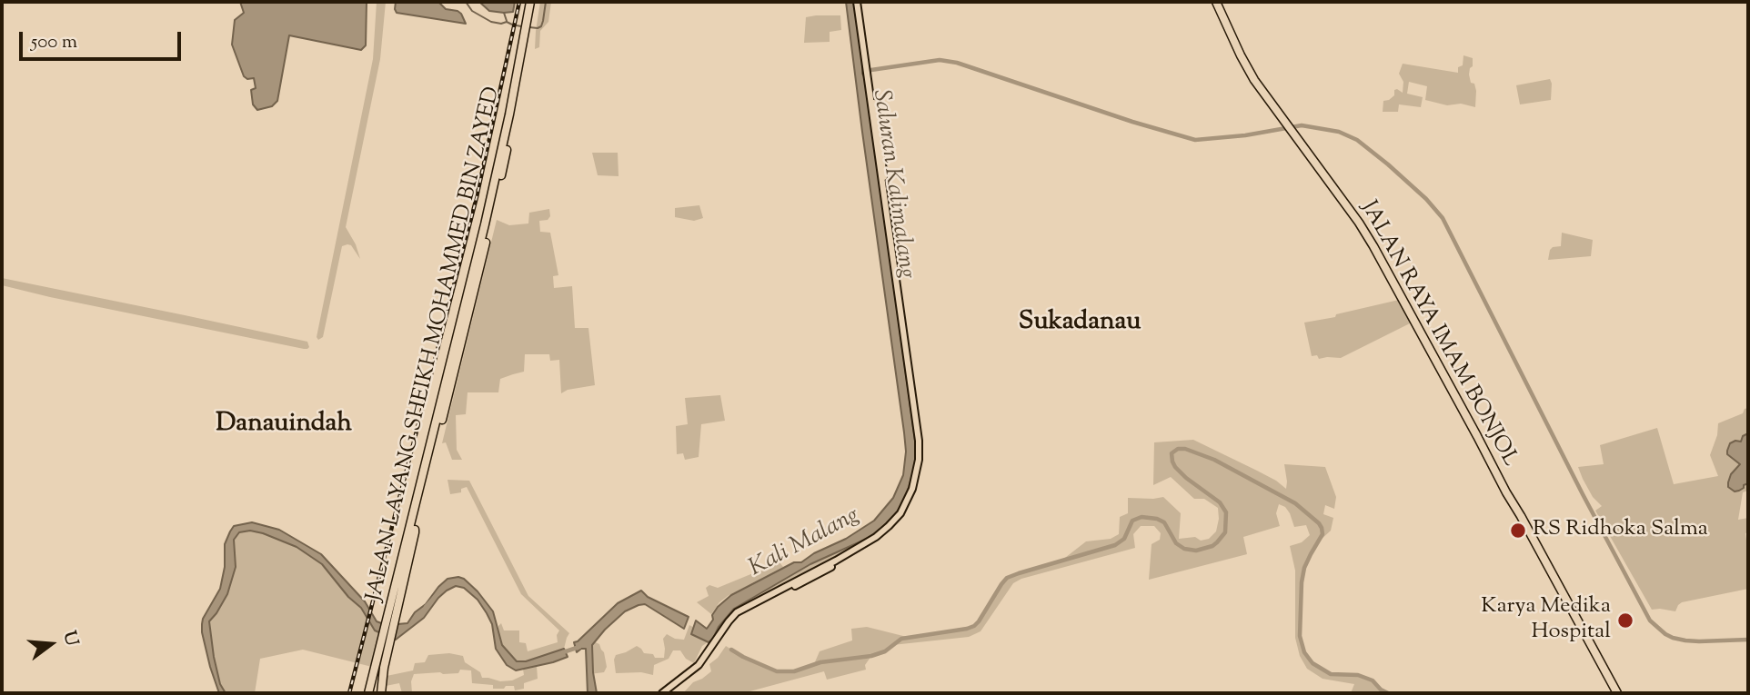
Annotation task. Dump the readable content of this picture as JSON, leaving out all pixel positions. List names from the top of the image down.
{
  "streets": {
    "highway": ["JALAN RAYA IMAM BONJOL", "JALAN LAYANG SHEIKH MOHAMMED BIN ZAYED"]
  },
  "districts": ["Sukadanau", "Danauindah"],
  "water": ["Saluran Kalimalang", "Kali Malang"],
  "places": ["RS Ridhoka Salma", "Karya Medika Hospital"],
  "scale_bar": "500 m",
  "north": "right"
}
